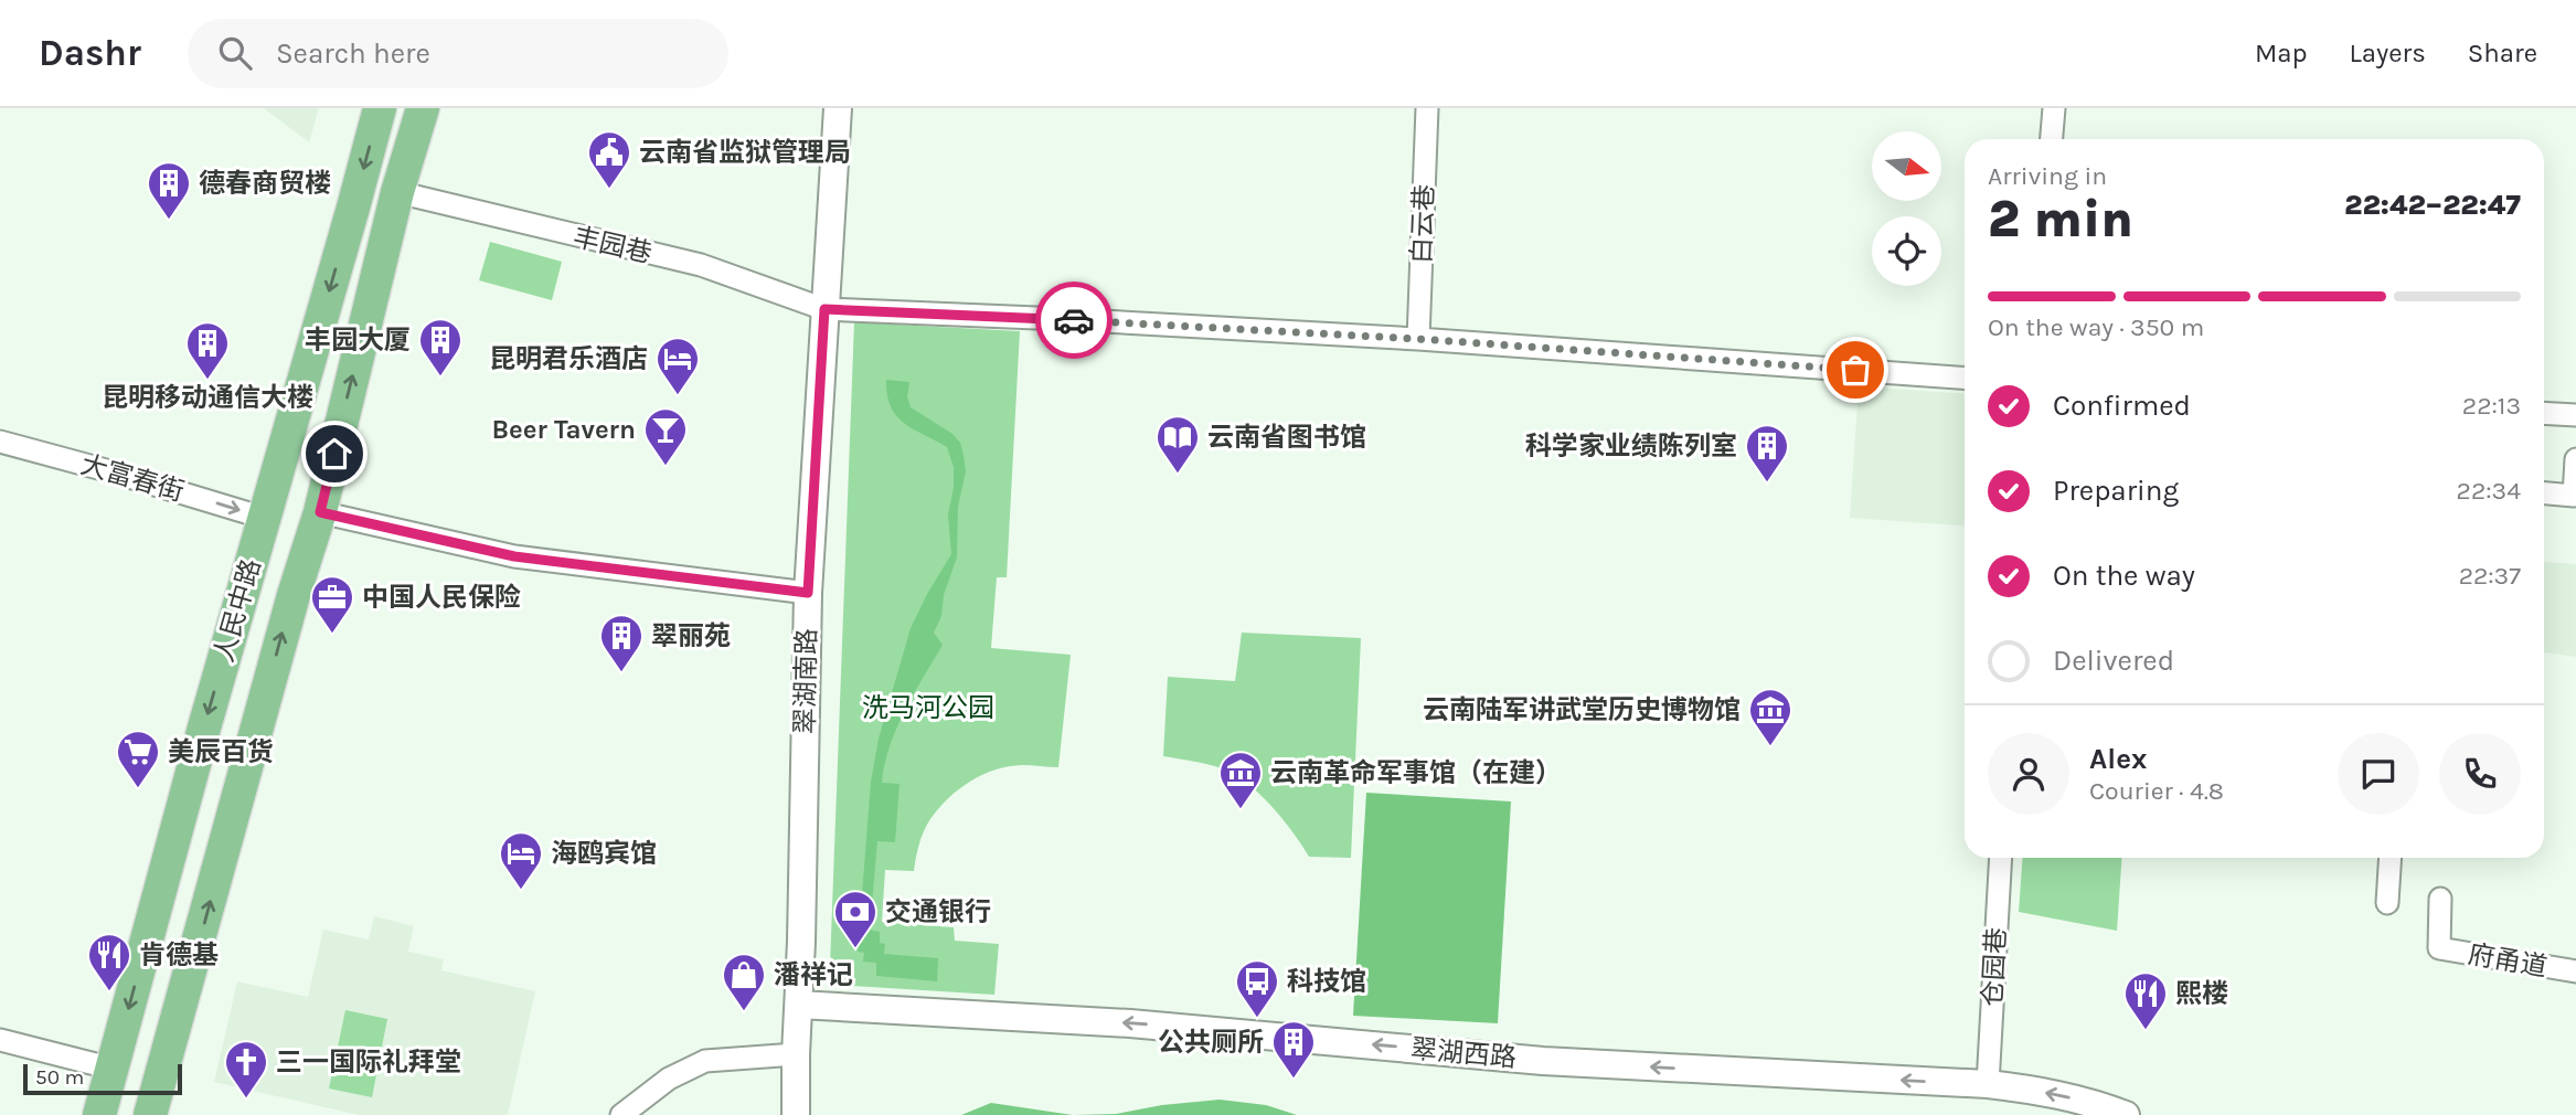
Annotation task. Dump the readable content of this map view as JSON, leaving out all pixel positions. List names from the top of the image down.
{
  "streets": {
    "main road": ["人民中路"],
    "street": [
      "白云巷",
      "丰园巷",
      "大富春街",
      "翠湖南路",
      "府甬道",
      "仓园巷",
      "翠湖西路"
    ]
  },
  "crossings": [
    ["白云巷", "丰园巷"],
    ["丰园巷", "人民中路"],
    ["丰园巷", "翠湖南路"],
    ["大富春街", "人民中路"],
    ["翠湖南路", "翠湖西路"],
    ["仓园巷", "翠湖西路"]
  ],
  "one_way": ["大富春街", "翠湖西路"],
  "parks": ["洗马河公园"],
  "places": {
    "public building": ["云南省监狱管理局"],
    "building": [
      "德春商贸楼",
      "丰园大厦",
      "昆明移动通信大楼",
      "科学家业绩陈列室",
      "翠丽苑",
      "公共厕所"
    ],
    "hotel": ["昆明君乐酒店", "海鸥宾馆"],
    "bar": ["Beer Tavern"],
    "library": ["云南省图书馆"],
    "office": ["中国人民保险"],
    "museum": ["云南陆军讲武堂历史博物馆", "云南革命军事馆（在建）"],
    "supermarket": ["美辰百货"],
    "bank": ["交通银行"],
    "restaurant": ["肯德基", "熙楼"],
    "shop": ["潘祥记"],
    "bus stop": ["科技馆"],
    "church": ["三一国际礼拜堂"]
  },
  "scale_bar": "50 m",
  "north": "right",
  "page": {
    "header": "Dashr",
    "search": "Search here",
    "nav": ["Map", "Layers", "Share"],
    "heading": ["2 min", "Arriving in", "22:42–22:47"],
    "panel": ["Alex", "Courier · 4.8"],
    "bar": "On the way · 350 m",
    "list": [
      ["Confirmed", "22:13"],
      ["Preparing", "22:34"],
      ["On the way", "22:37"],
      "Delivered"
    ],
    "scale": "50 m"
  }
}
